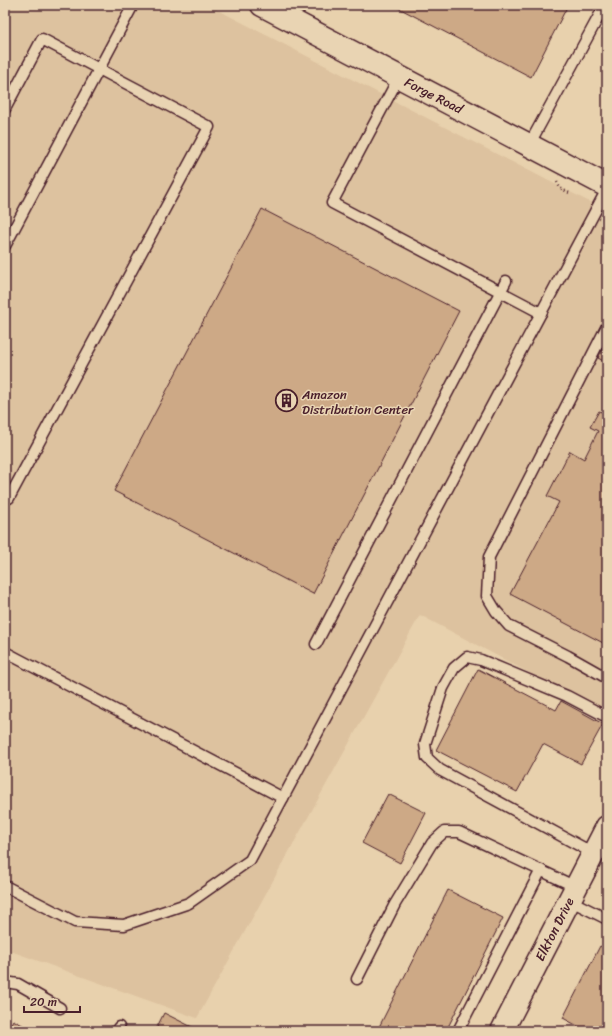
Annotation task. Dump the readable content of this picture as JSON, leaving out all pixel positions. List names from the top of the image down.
{
  "streets": {
    "street": ["Forge Road", "Elkton Drive"]
  },
  "places": {
    "building": ["Amazon Distribution Center"]
  },
  "scale_bar": "20 m"
}
